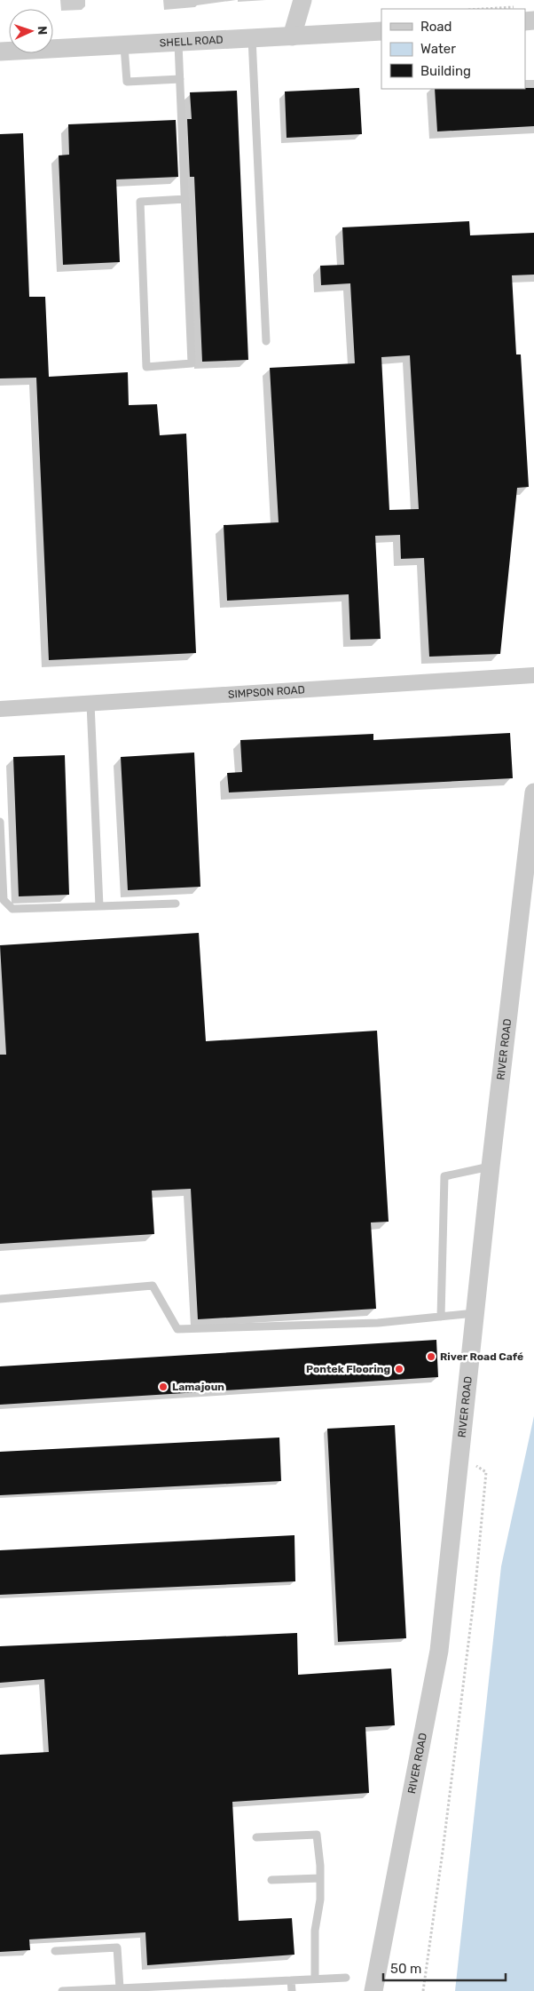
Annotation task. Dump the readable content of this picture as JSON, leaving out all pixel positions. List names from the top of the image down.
{
  "streets": {
    "street": ["SHELL ROAD", "SIMPSON ROAD", "RIVER ROAD"]
  },
  "places": ["River Road Café", "Pontek Flooring", "Lamajoun"],
  "legend": ["Road", "Water", "Building"],
  "scale_bar": "50 m",
  "north": "right"
}
